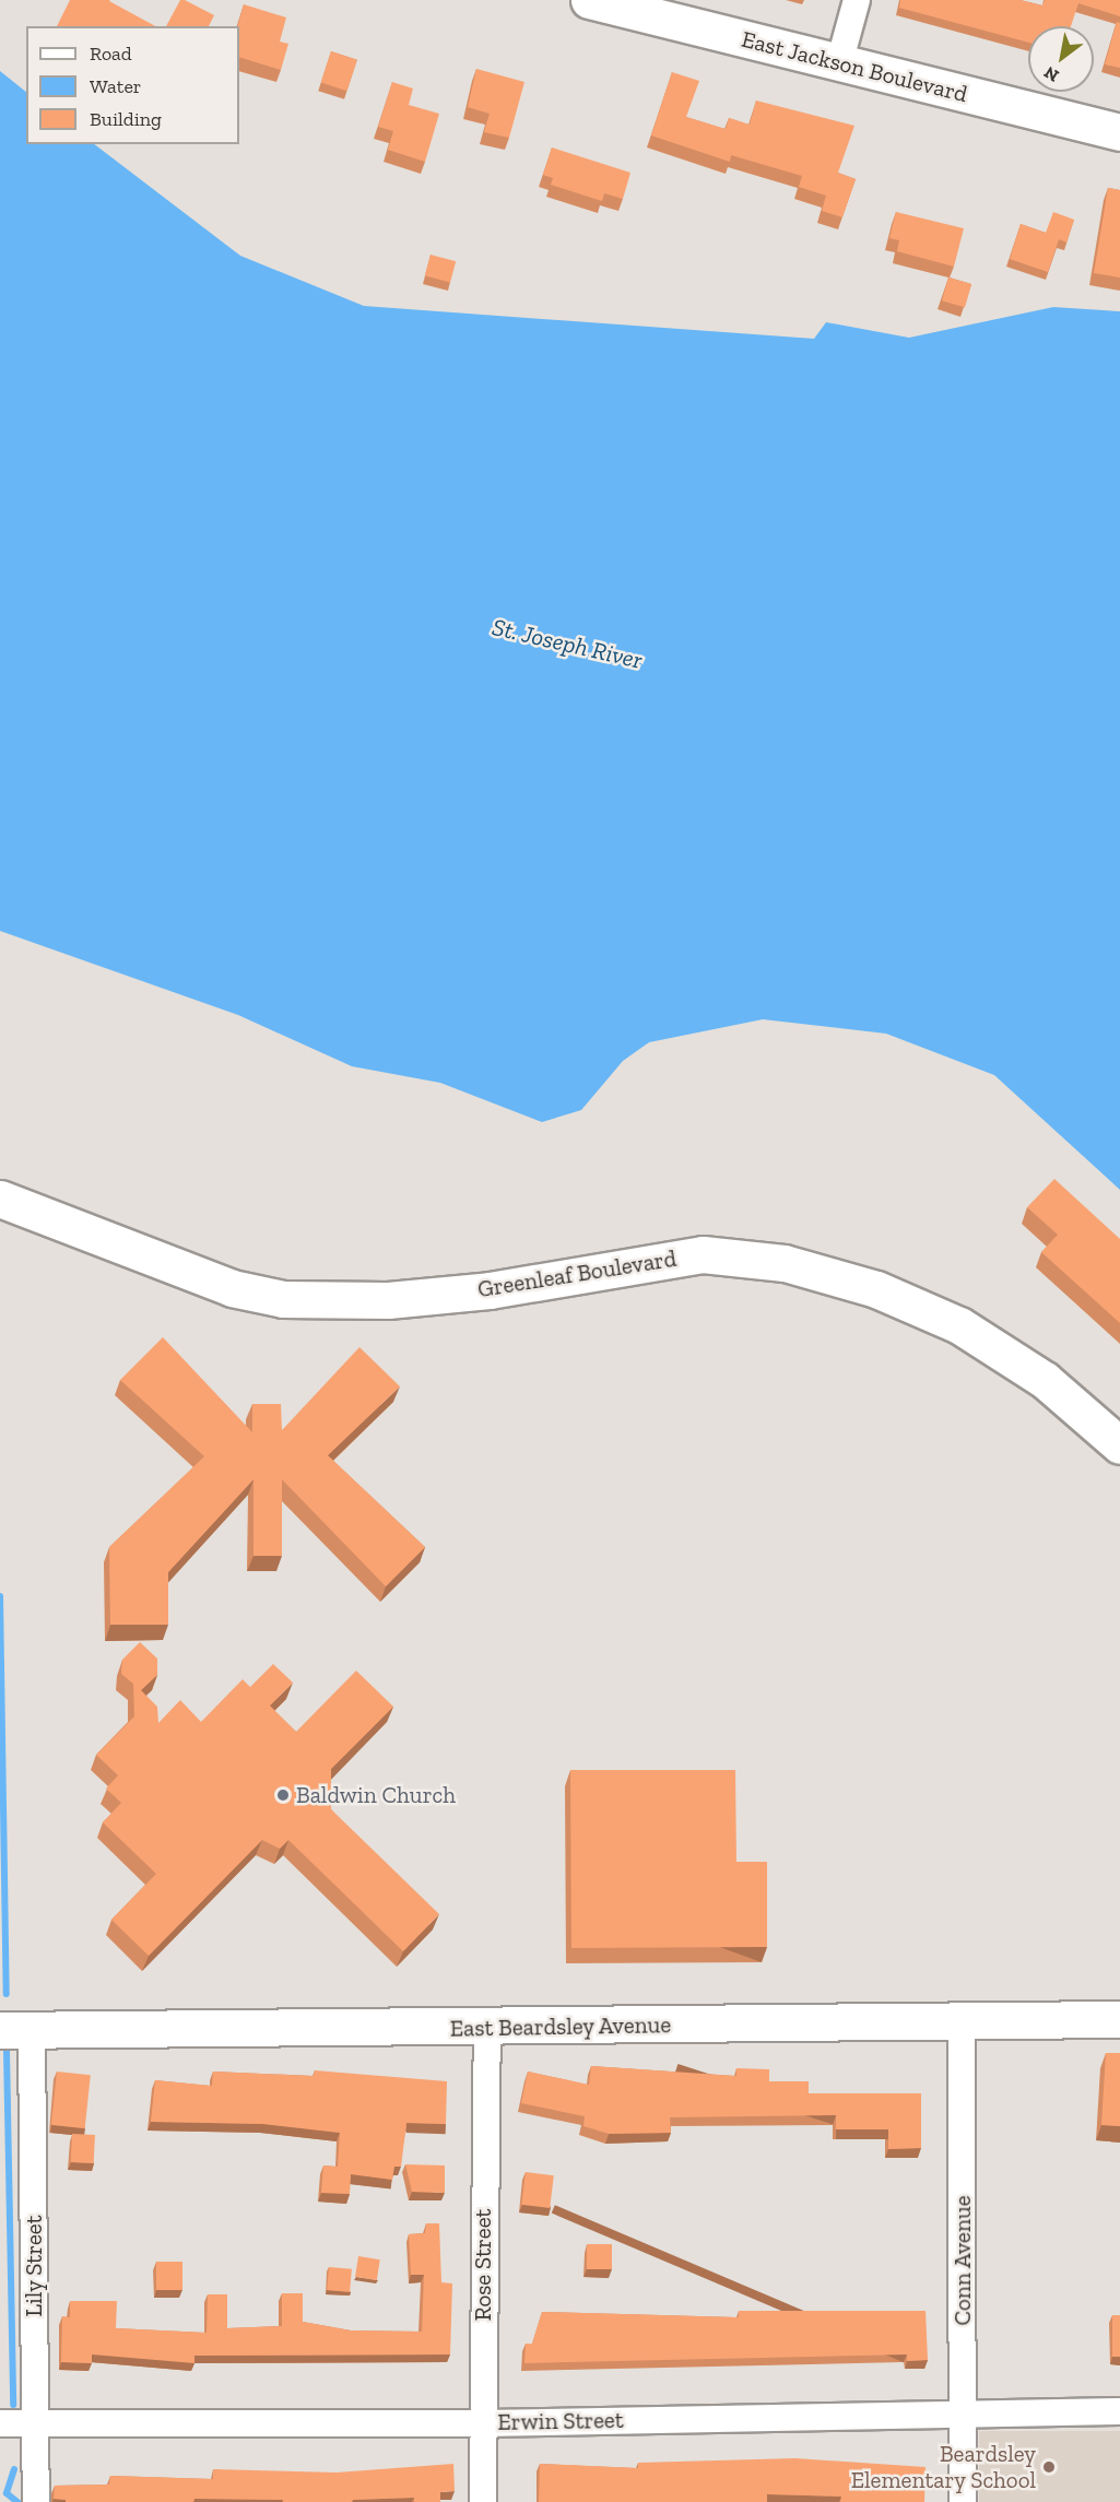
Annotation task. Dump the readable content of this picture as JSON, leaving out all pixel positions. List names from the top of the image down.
{
  "streets": {
    "street": [
      "East Jackson Boulevard",
      "Greenleaf Boulevard",
      "East Beardsley Avenue",
      "Conn Avenue",
      "Rose Street",
      "Lily Street",
      "Erwin Street"
    ]
  },
  "crossings": [
    ["East Beardsley Avenue", "Conn Avenue"],
    ["East Beardsley Avenue", "Rose Street"],
    ["East Beardsley Avenue", "Lily Street"],
    ["Conn Avenue", "Erwin Street"],
    ["Rose Street", "Erwin Street"],
    ["Lily Street", "Erwin Street"]
  ],
  "water": ["St. Joseph River"],
  "places": ["Baldwin Church", "Beardsley Elementary School"],
  "legend": ["Road", "Water", "Building"],
  "north": "bottom left"
}
